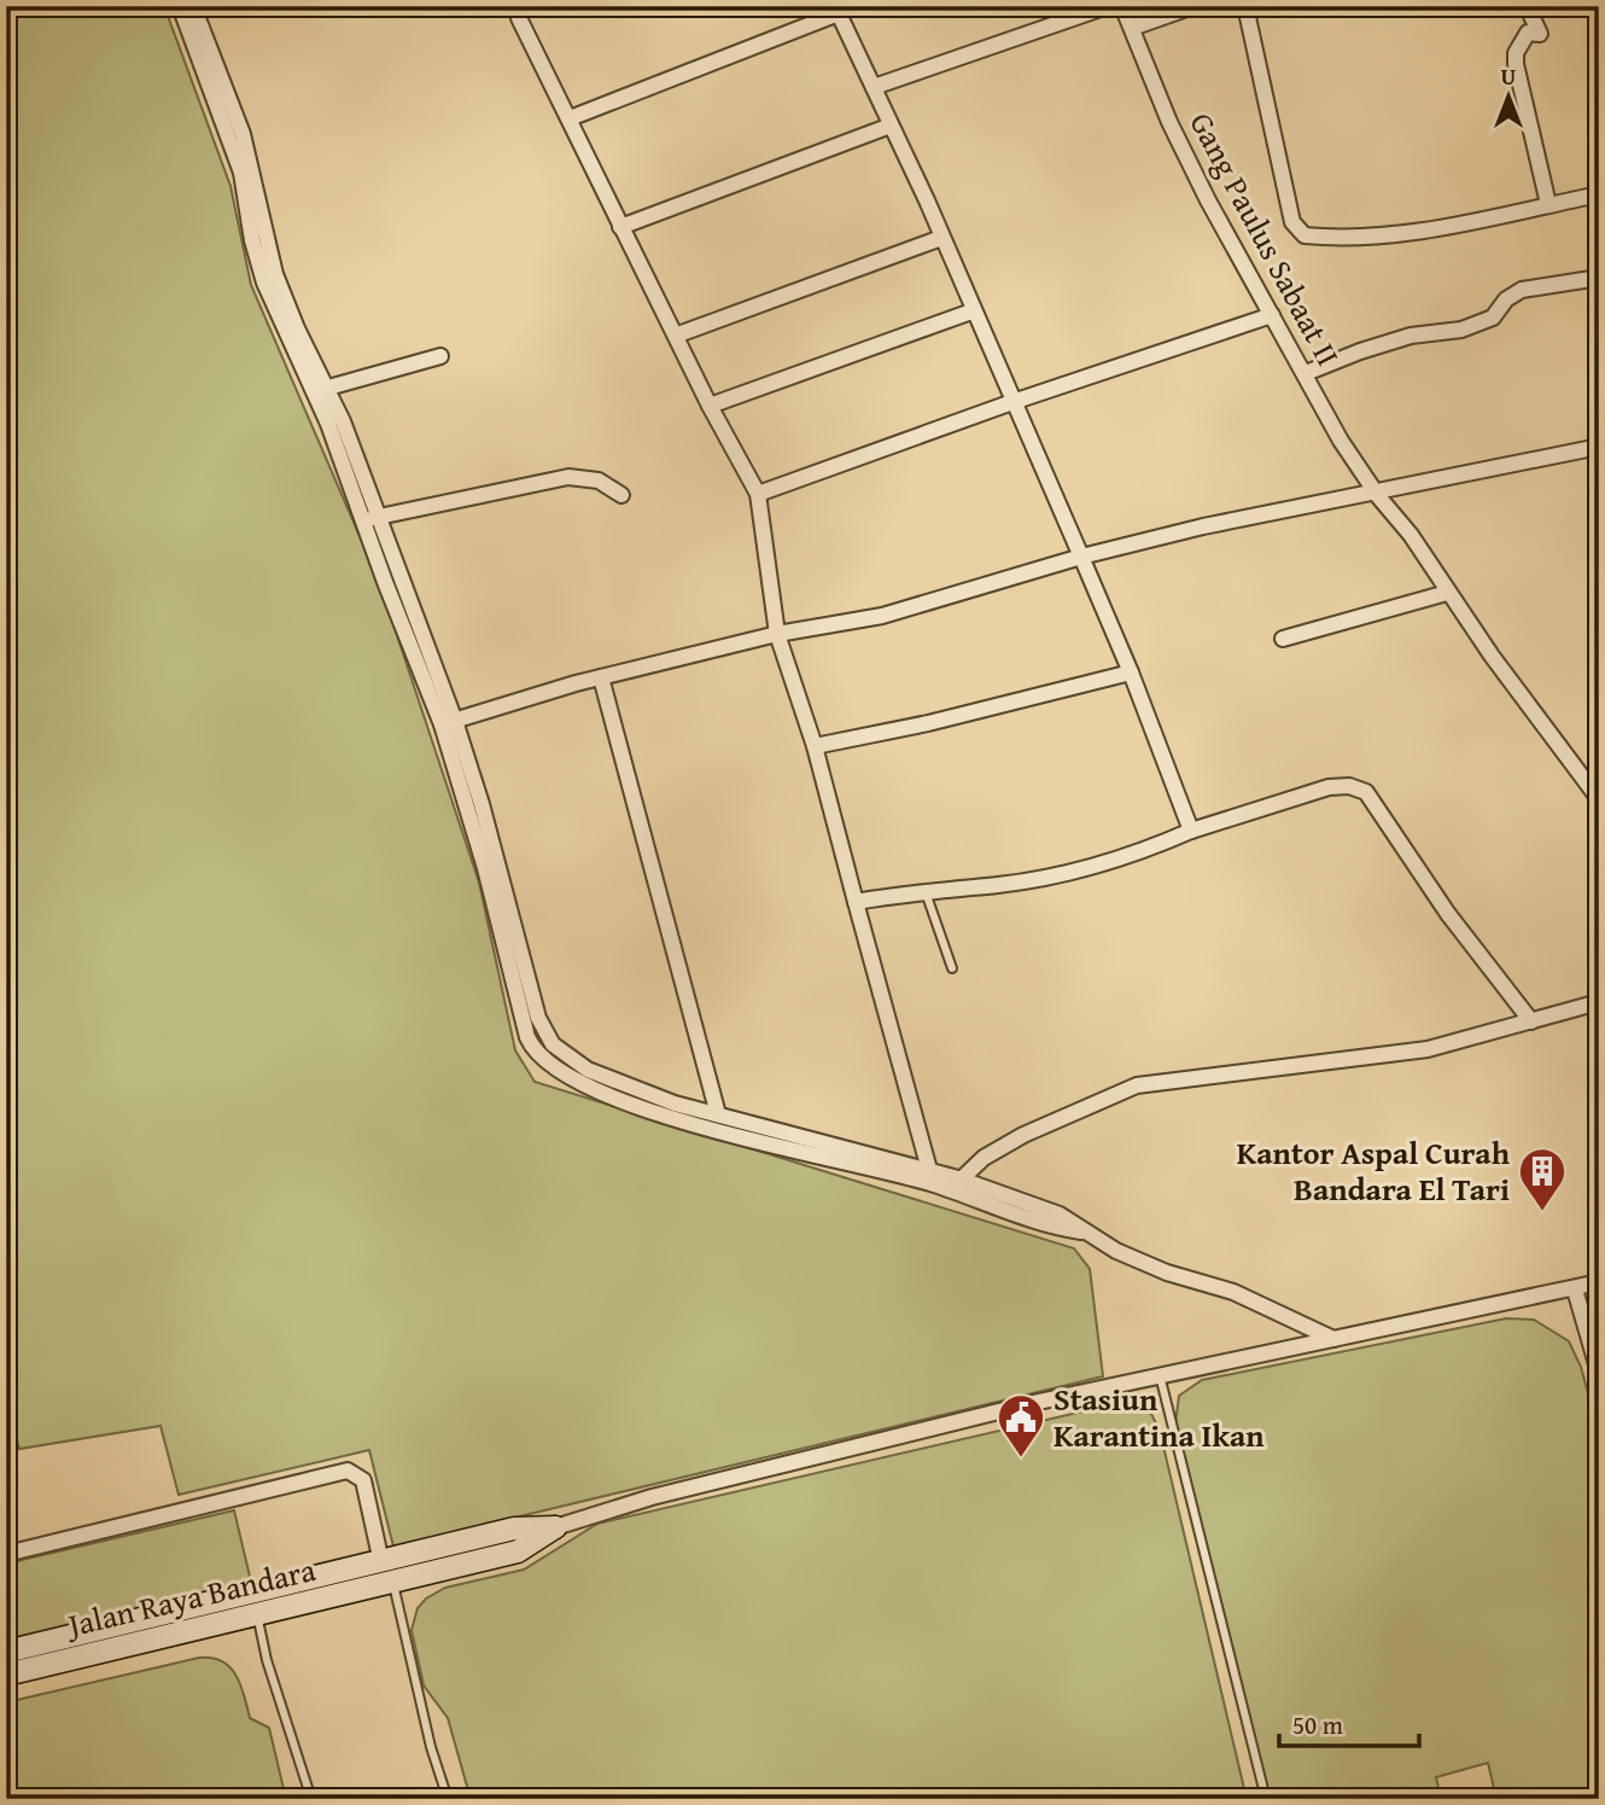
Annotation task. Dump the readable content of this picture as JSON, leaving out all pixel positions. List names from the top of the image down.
{
  "streets": {
    "main road": ["Jalan Raya Bandara"],
    "street": ["Gang Paulus Sabaat II"]
  },
  "places": {
    "building": ["Kantor Aspal Curah Bandara El Tari"],
    "public building": ["Stasiun Karantina Ikan"]
  },
  "scale_bar": "50 m",
  "north": "top"
}
